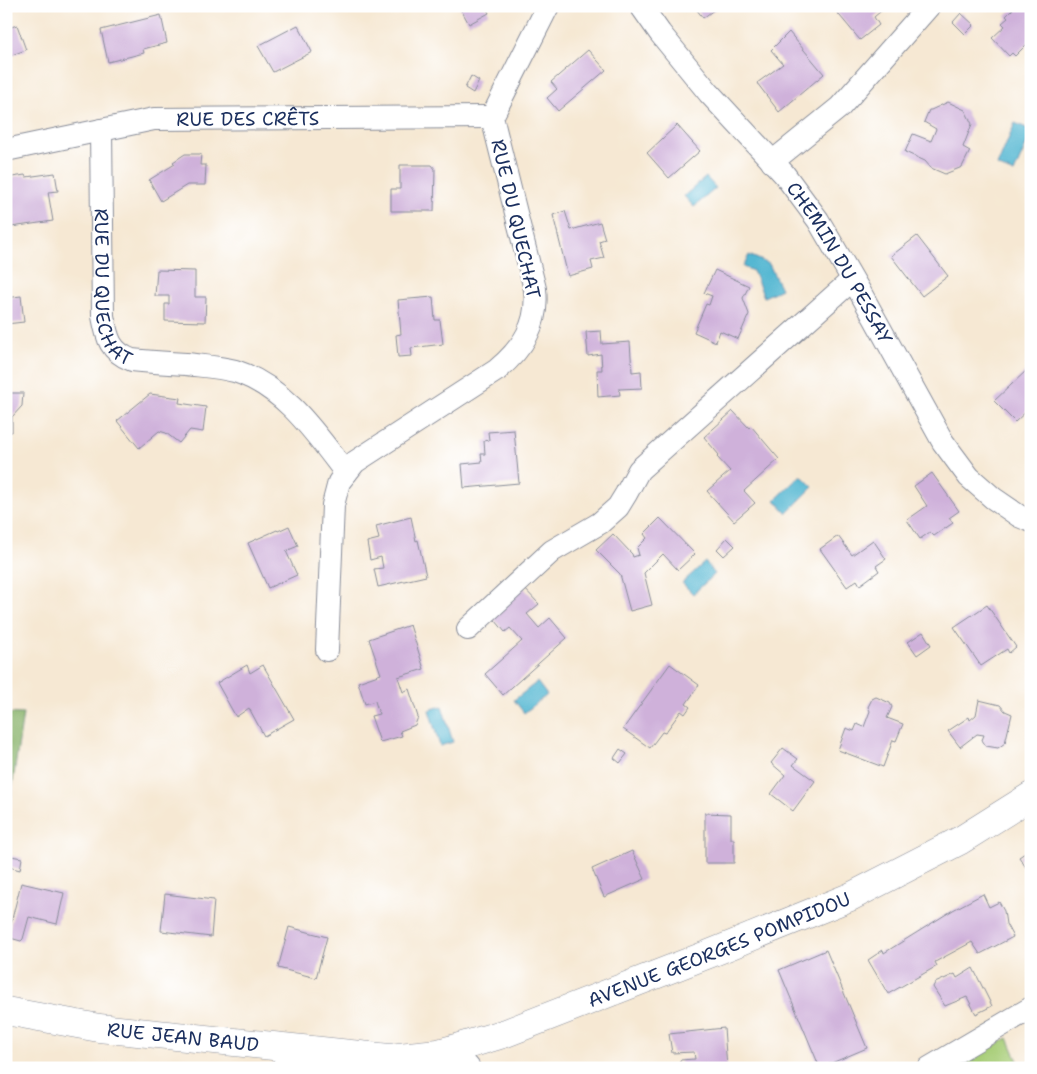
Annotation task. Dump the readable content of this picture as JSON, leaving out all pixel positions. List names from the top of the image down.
{
  "streets": {
    "street": [
      "RUE DES CRÊTS",
      "RUE DU QUECHAT",
      "CHEMIN DU PESSAY",
      "AVENUE GEORGES POMPIDOU",
      "RUE JEAN BAUD"
    ]
  },
  "crossings": [
    ["RUE DES CRÊTS", "RUE DU QUECHAT"],
    ["AVENUE GEORGES POMPIDOU", "RUE JEAN BAUD"]
  ]
}
